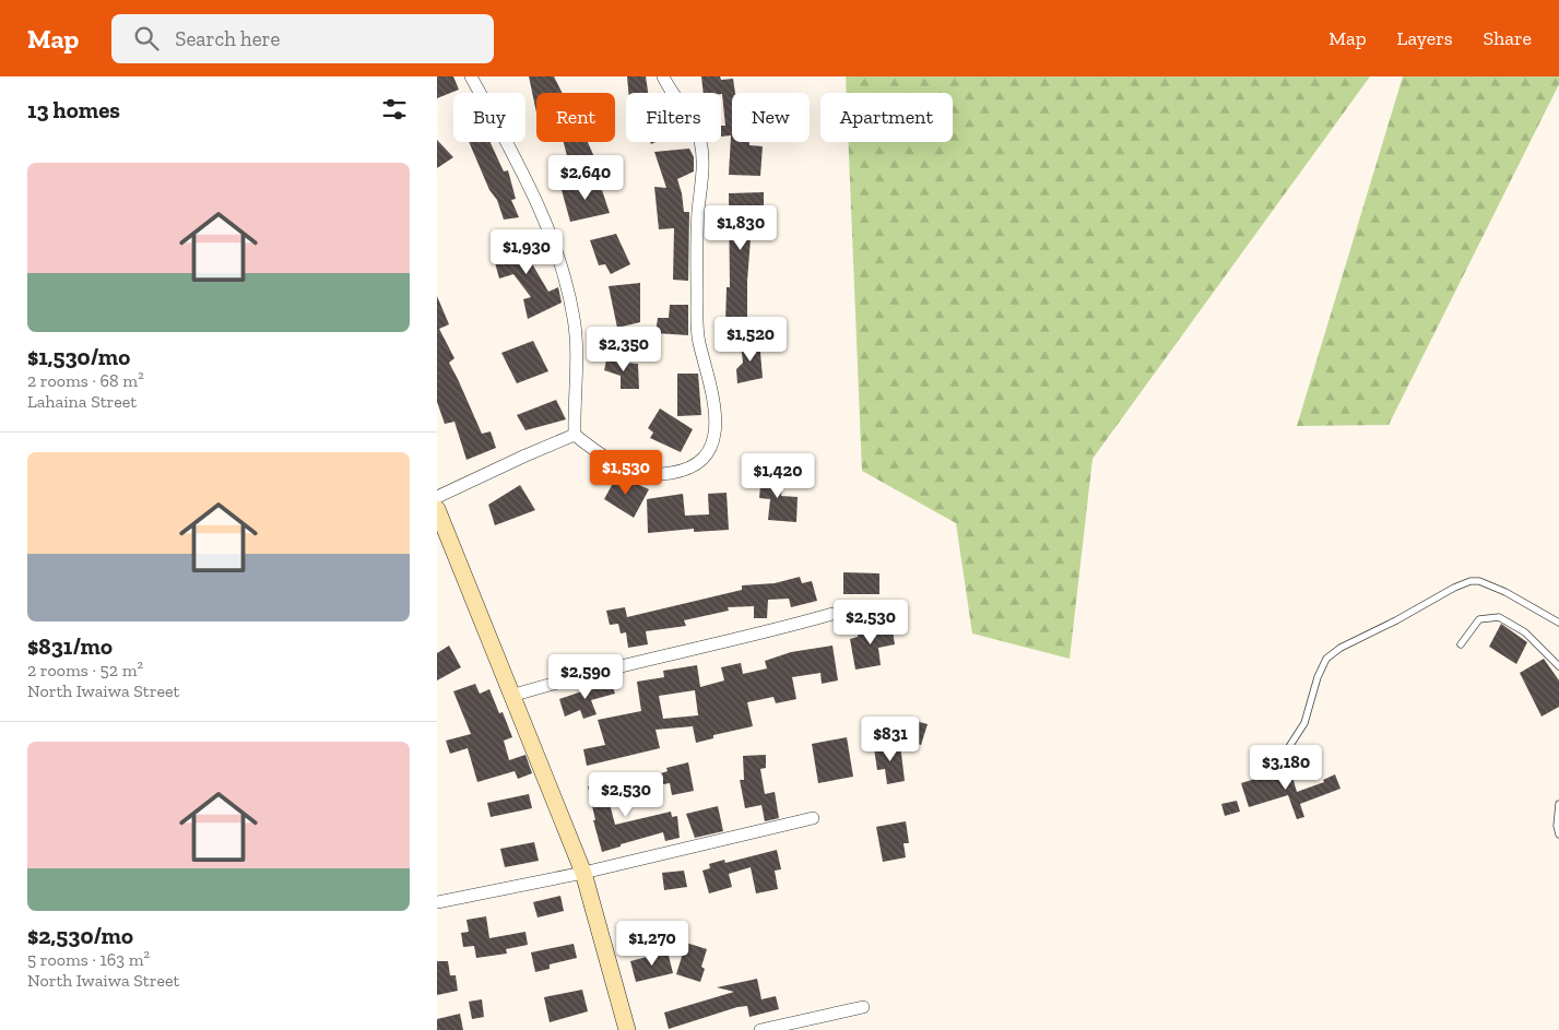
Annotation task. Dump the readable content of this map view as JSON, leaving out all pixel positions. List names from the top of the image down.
{
  "page": {
    "header": "Map",
    "search": "Search here",
    "nav": ["Map", "Layers", "Share"],
    "heading": "13 homes",
    "chip": [
      "Buy",
      "Rent",
      "Filters",
      "New",
      "Apartment"
    ],
    "list": [
      {
        "name": "$1,530/mo",
        "note": "2 rooms · 68 m² · Lahaina Street"
      },
      {
        "name": "$831/mo",
        "note": "2 rooms · 52 m² · North Iwaiwa Street"
      },
      {
        "name": "$2,530/mo",
        "note": "5 rooms · 163 m² · North Iwaiwa Street"
      }
    ],
    "price": [
      "$2,640",
      "$1,830",
      "$1,930",
      "$1,520",
      "$2,350",
      "$1,530",
      "$1,420",
      "$2,530",
      "$2,590",
      "$831",
      "$3,180",
      "$2,530",
      "$1,270"
    ]
  }
}
